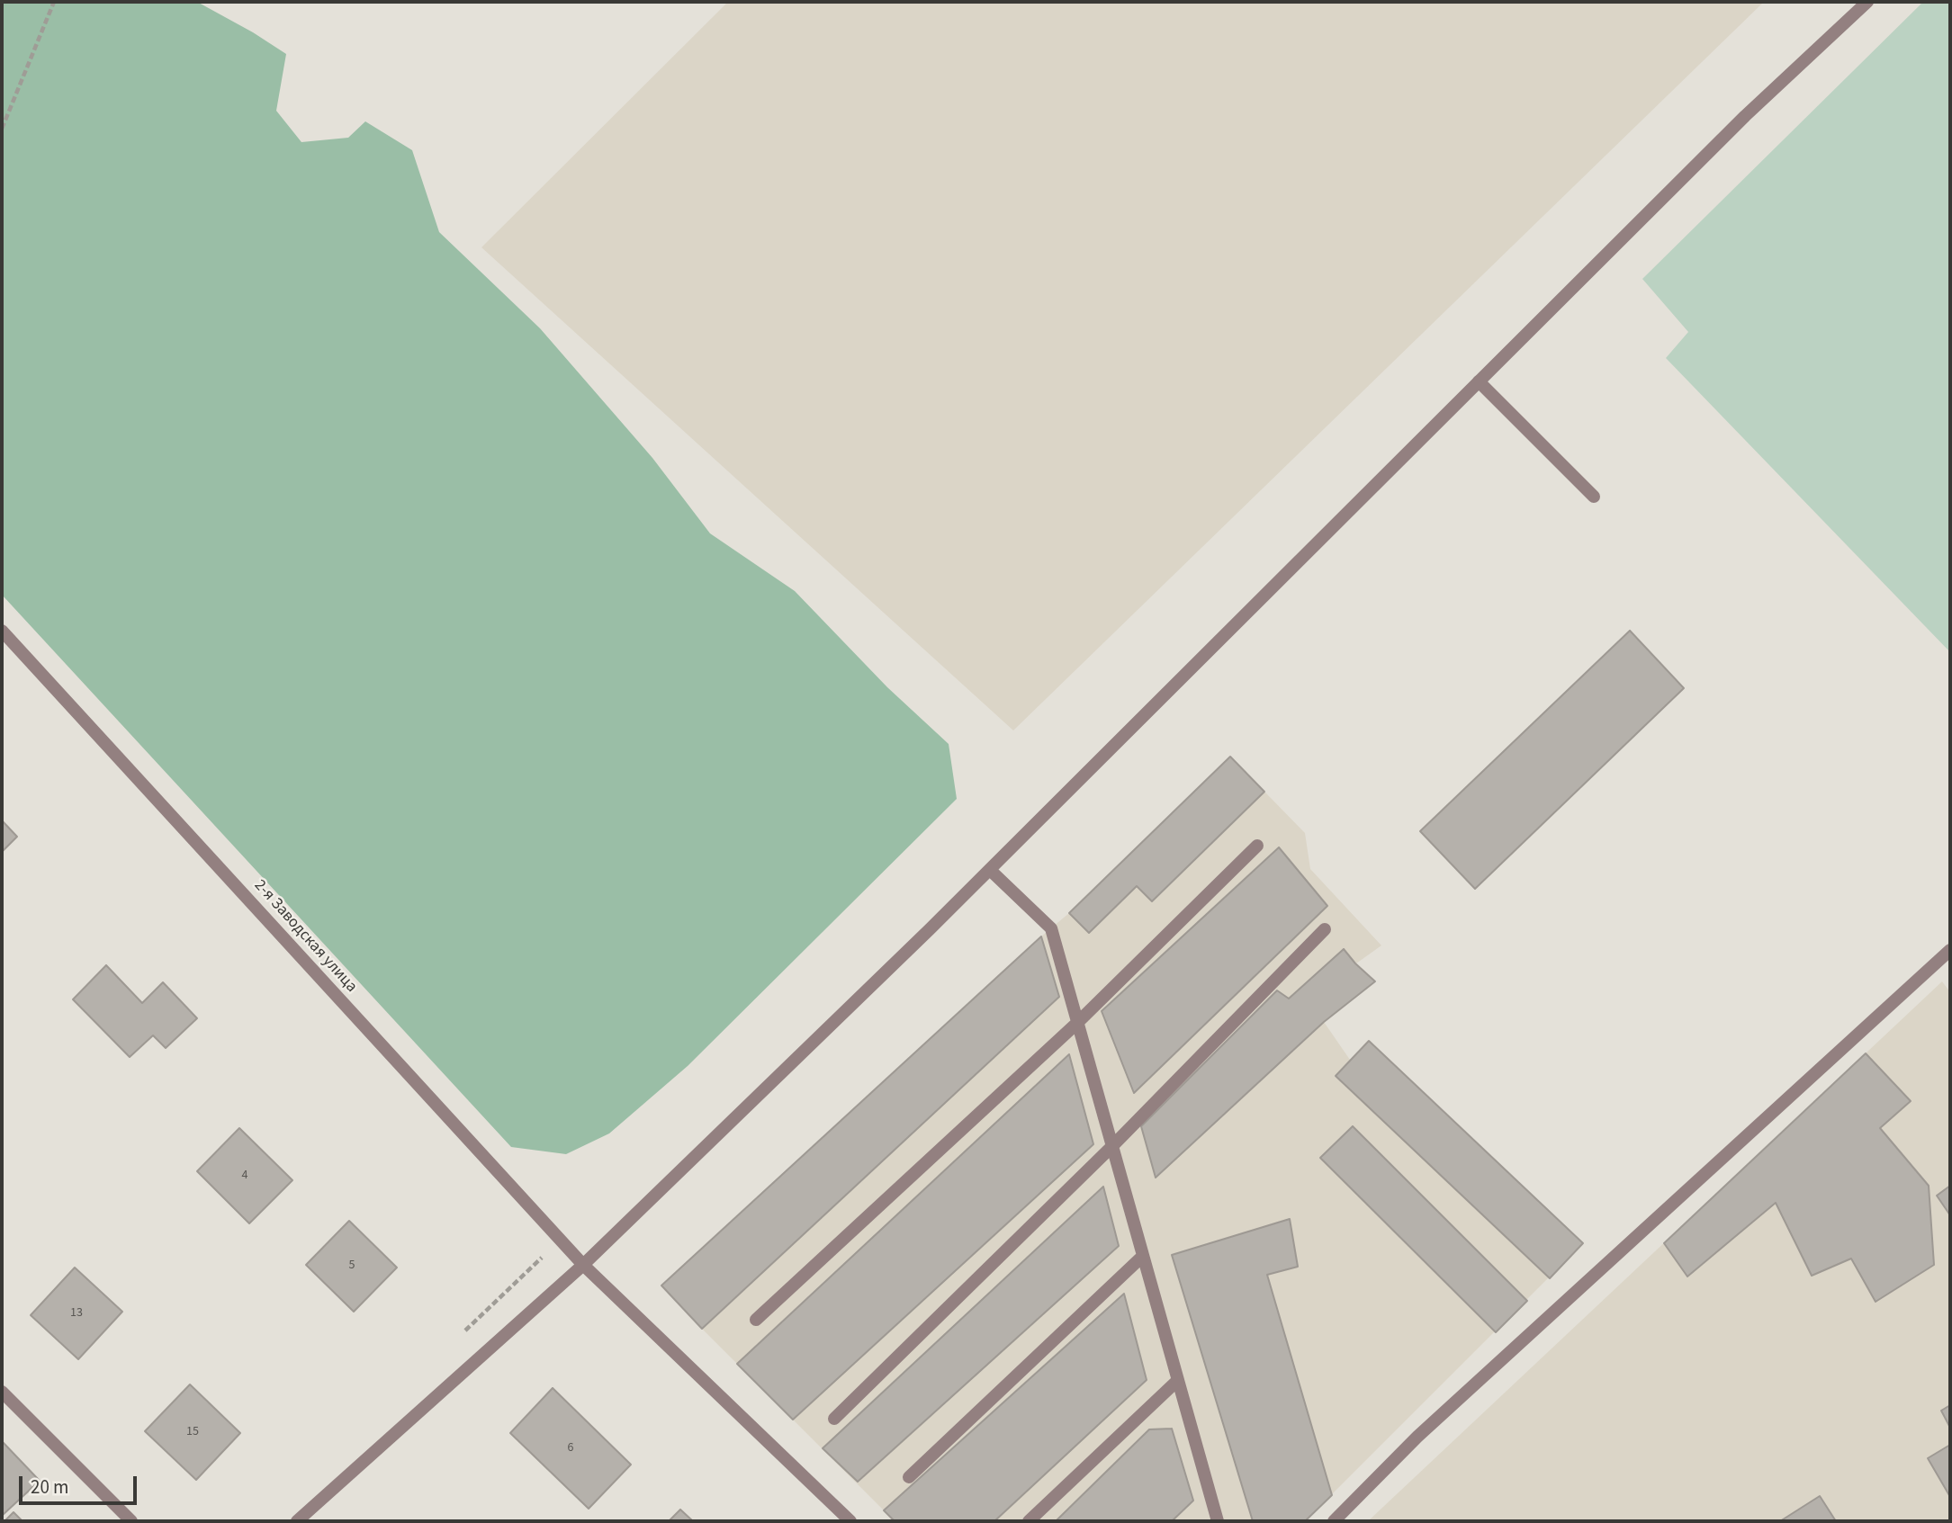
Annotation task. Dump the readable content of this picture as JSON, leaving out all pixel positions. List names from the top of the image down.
{
  "streets": {
    "street": ["2-я Заводская улица"]
  },
  "house_numbers": [
    "4",
    "5",
    "13",
    "15",
    "6"
  ],
  "scale_bar": "20 m"
}
